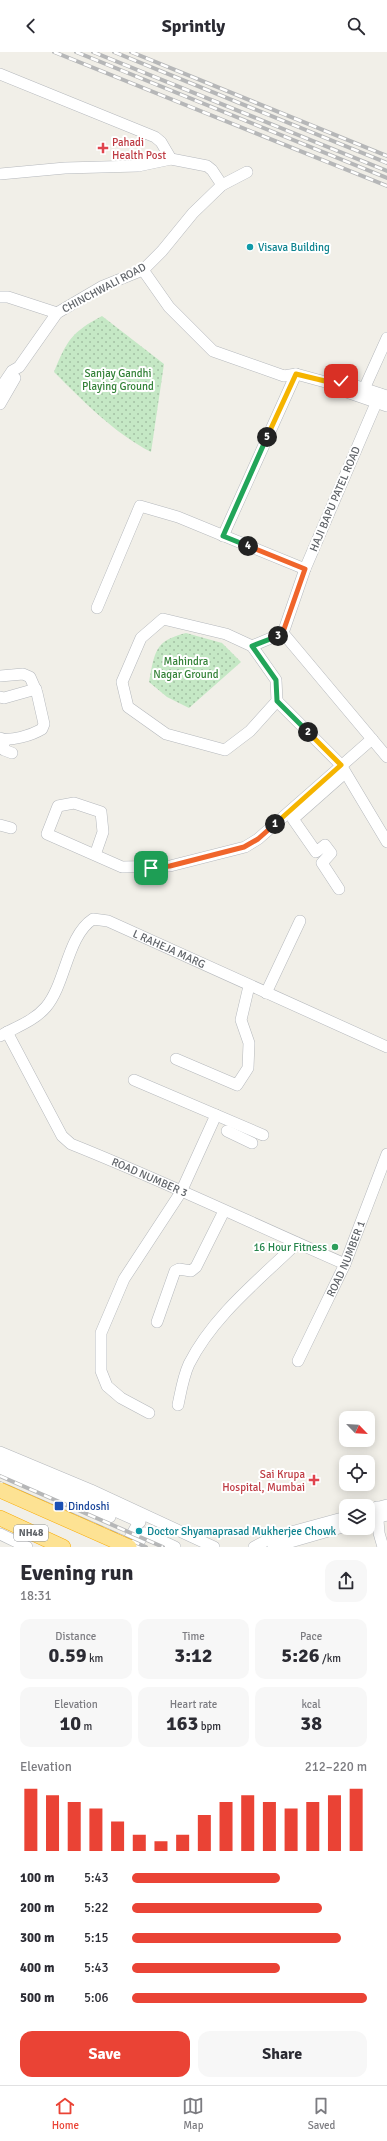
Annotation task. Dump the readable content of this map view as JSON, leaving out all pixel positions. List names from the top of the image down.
{
  "streets": {
    "highway": ["NH48"],
    "street": [
      "CHINCHWALI ROAD",
      "HAJI BAPU PATEL ROAD",
      "L RAHEJA MARG",
      "ROAD NUMBER 3",
      "ROAD NUMBER 1"
    ]
  },
  "crossings": [
    ["L RAHEJA MARG", "ROAD NUMBER 3"],
    ["ROAD NUMBER 3", "ROAD NUMBER 1"]
  ],
  "parks": ["Sanjay Gandhi Playing Ground", "Mahindra Nagar Ground"],
  "places": {
    "health": ["Pahadi Health Post", "Sai Krupa Hospital, Mumbai"],
    "other": ["Visava Building", "16 Hour Fitness", "Doctor Shyamaprasad Mukherjee Chowk"],
    "transit": ["Dindoshi"]
  },
  "north": "bottom right",
  "page": {
    "header": "Sprintly",
    "pins": [
      "5",
      "4",
      "3",
      "2",
      "1"
    ],
    "heading": ["Evening run", "18:31"],
    "stats": [
      ["Distance", "0.59 km"],
      ["Time", "3:12"],
      ["Pace", "5:26 /km"],
      ["Elevation", "10 m"],
      ["Heart rate", "163 bpm"],
      ["kcal", "38"]
    ],
    "chart": ["Elevation", "212–220 m"],
    "list": [
      {
        "name": "100 m",
        "note": "5:43"
      },
      {
        "name": "200 m",
        "note": "5:22"
      },
      {
        "name": "300 m",
        "note": "5:15"
      },
      {
        "name": "400 m",
        "note": "5:43"
      },
      {
        "name": "500 m",
        "note": "5:06"
      }
    ],
    "buttons": ["Save", "Share"],
    "tabs": ["Home", "Map", "Saved"]
  }
}
